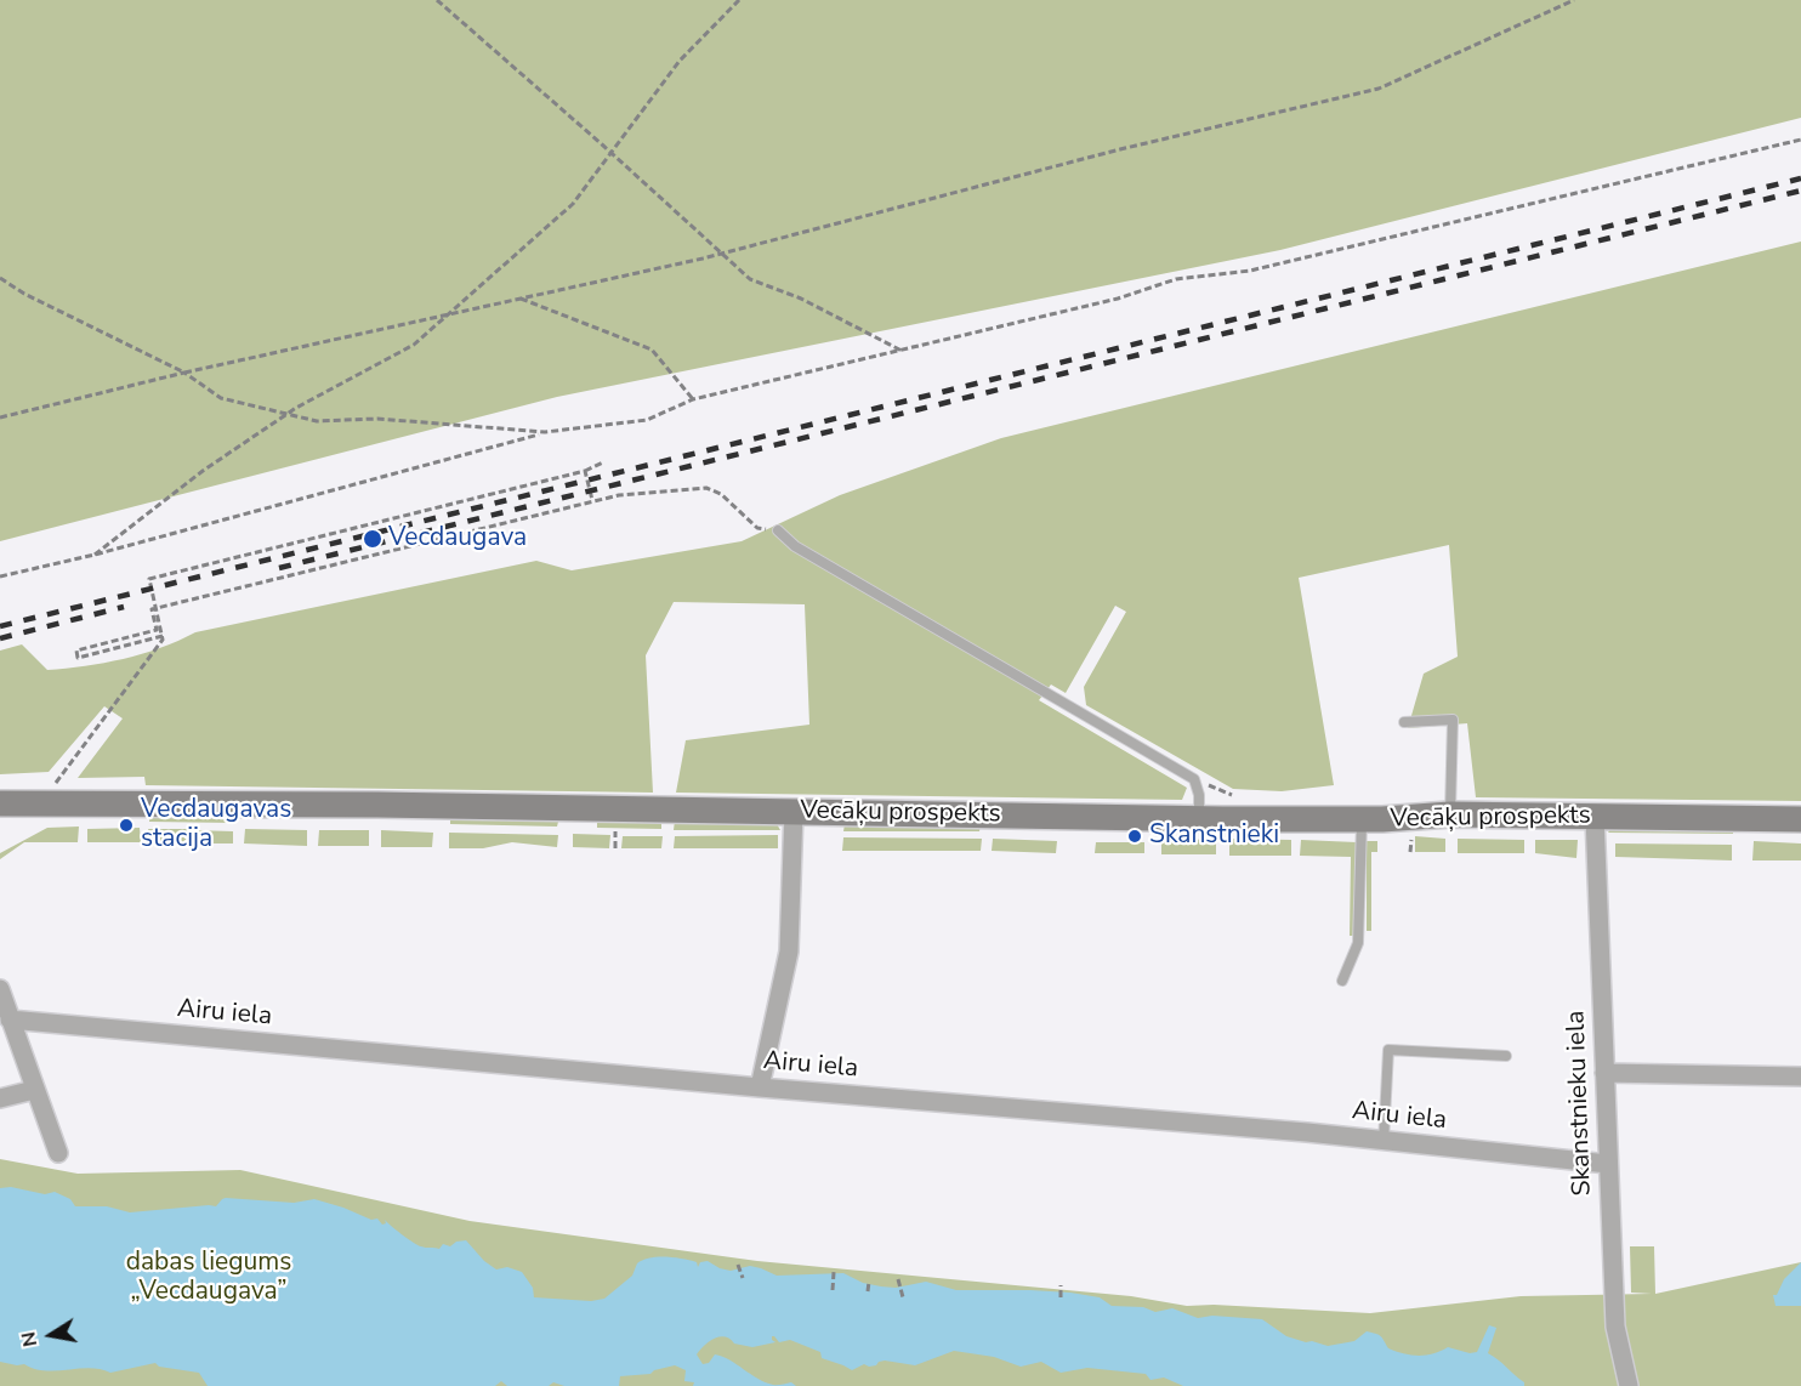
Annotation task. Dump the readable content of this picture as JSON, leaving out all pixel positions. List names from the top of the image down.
{
  "streets": {
    "main road": ["Vecāķu prospekts"],
    "street": ["Airu iela", "Skanstnieku iela"]
  },
  "crossings": [
    ["Vecāķu prospekts", "Skanstnieku iela"],
    ["Airu iela", "Skanstnieku iela"]
  ],
  "parks": ["dabas liegums „Vecdaugava”"],
  "places": ["Vecdaugava", "Vecdaugavas stacija", "Skanstnieki"],
  "north": "left"
}
